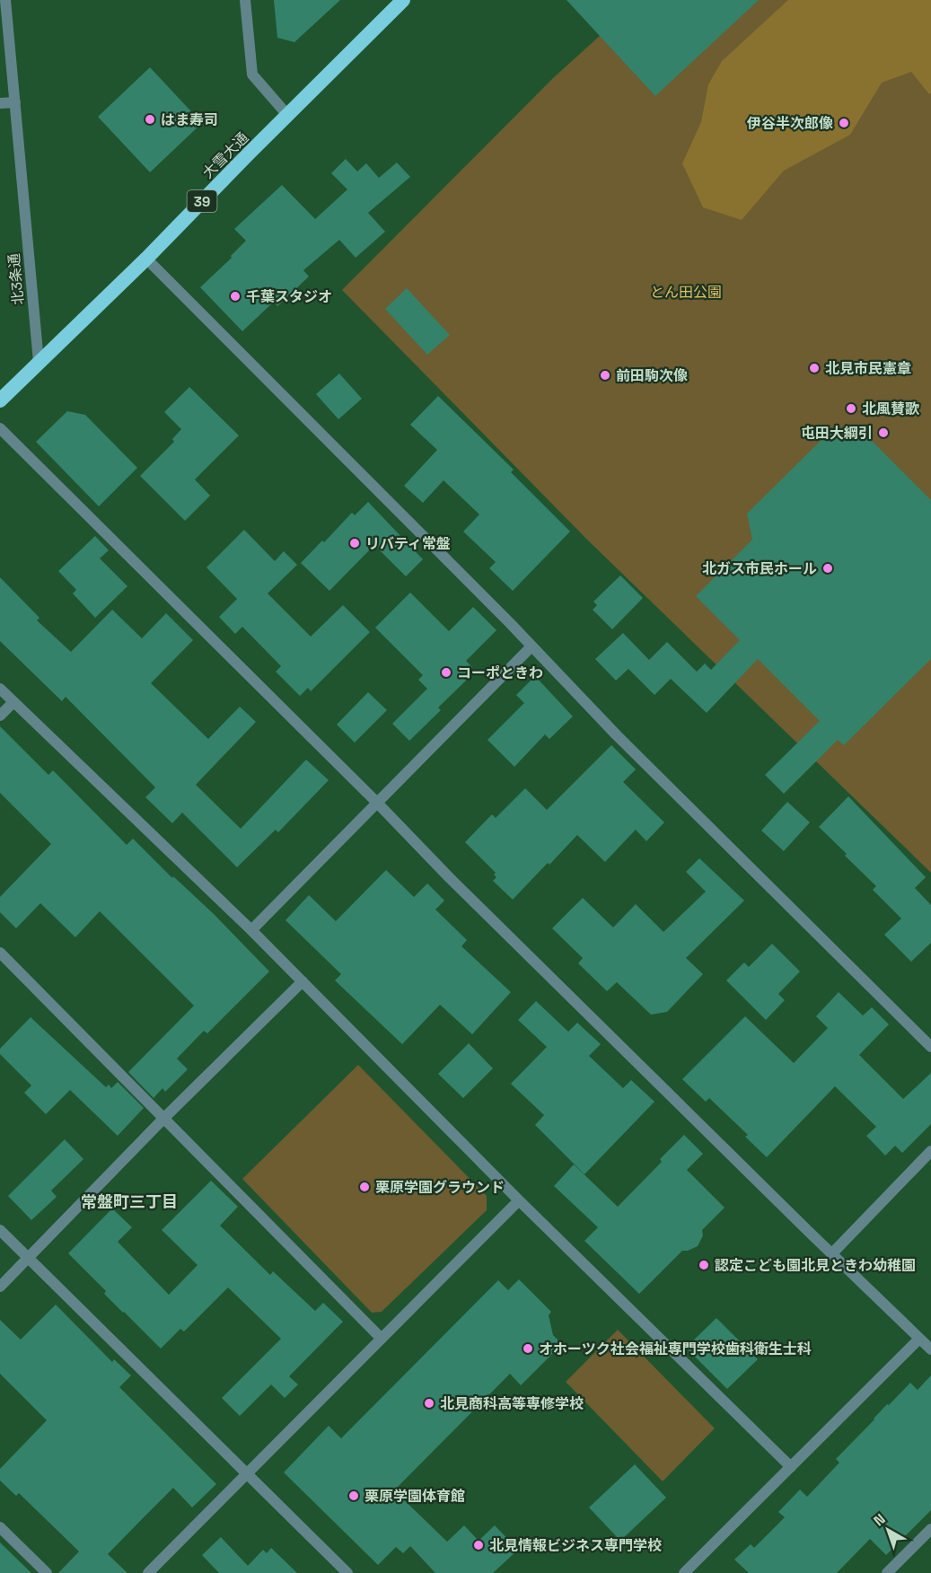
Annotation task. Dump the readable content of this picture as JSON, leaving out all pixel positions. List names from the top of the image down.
{
  "streets": {
    "highway": ["大雪大通", "39"],
    "street": ["北3条通"]
  },
  "crossings": [
    ["大雪大通", "北3条通"]
  ],
  "districts": ["常盤町三丁目"],
  "parks": ["とん田公園"],
  "places": [
    "はま寿司",
    "伊谷半次郎像",
    "千葉スタジオ",
    "北見市民憲章",
    "前田駒次像",
    "北風賛歌",
    "屯田大綱引",
    "リバティ常盤",
    "北ガス市民ホール",
    "コーポときわ",
    "栗原学園グラウンド",
    "認定こども園北見ときわ幼稚園",
    "オホーツク社会福祉専門学校歯科衛生士科",
    "北見商科高等専修学校",
    "栗原学園体育館",
    "北見情報ビジネス専門学校"
  ],
  "north": "top left"
}
